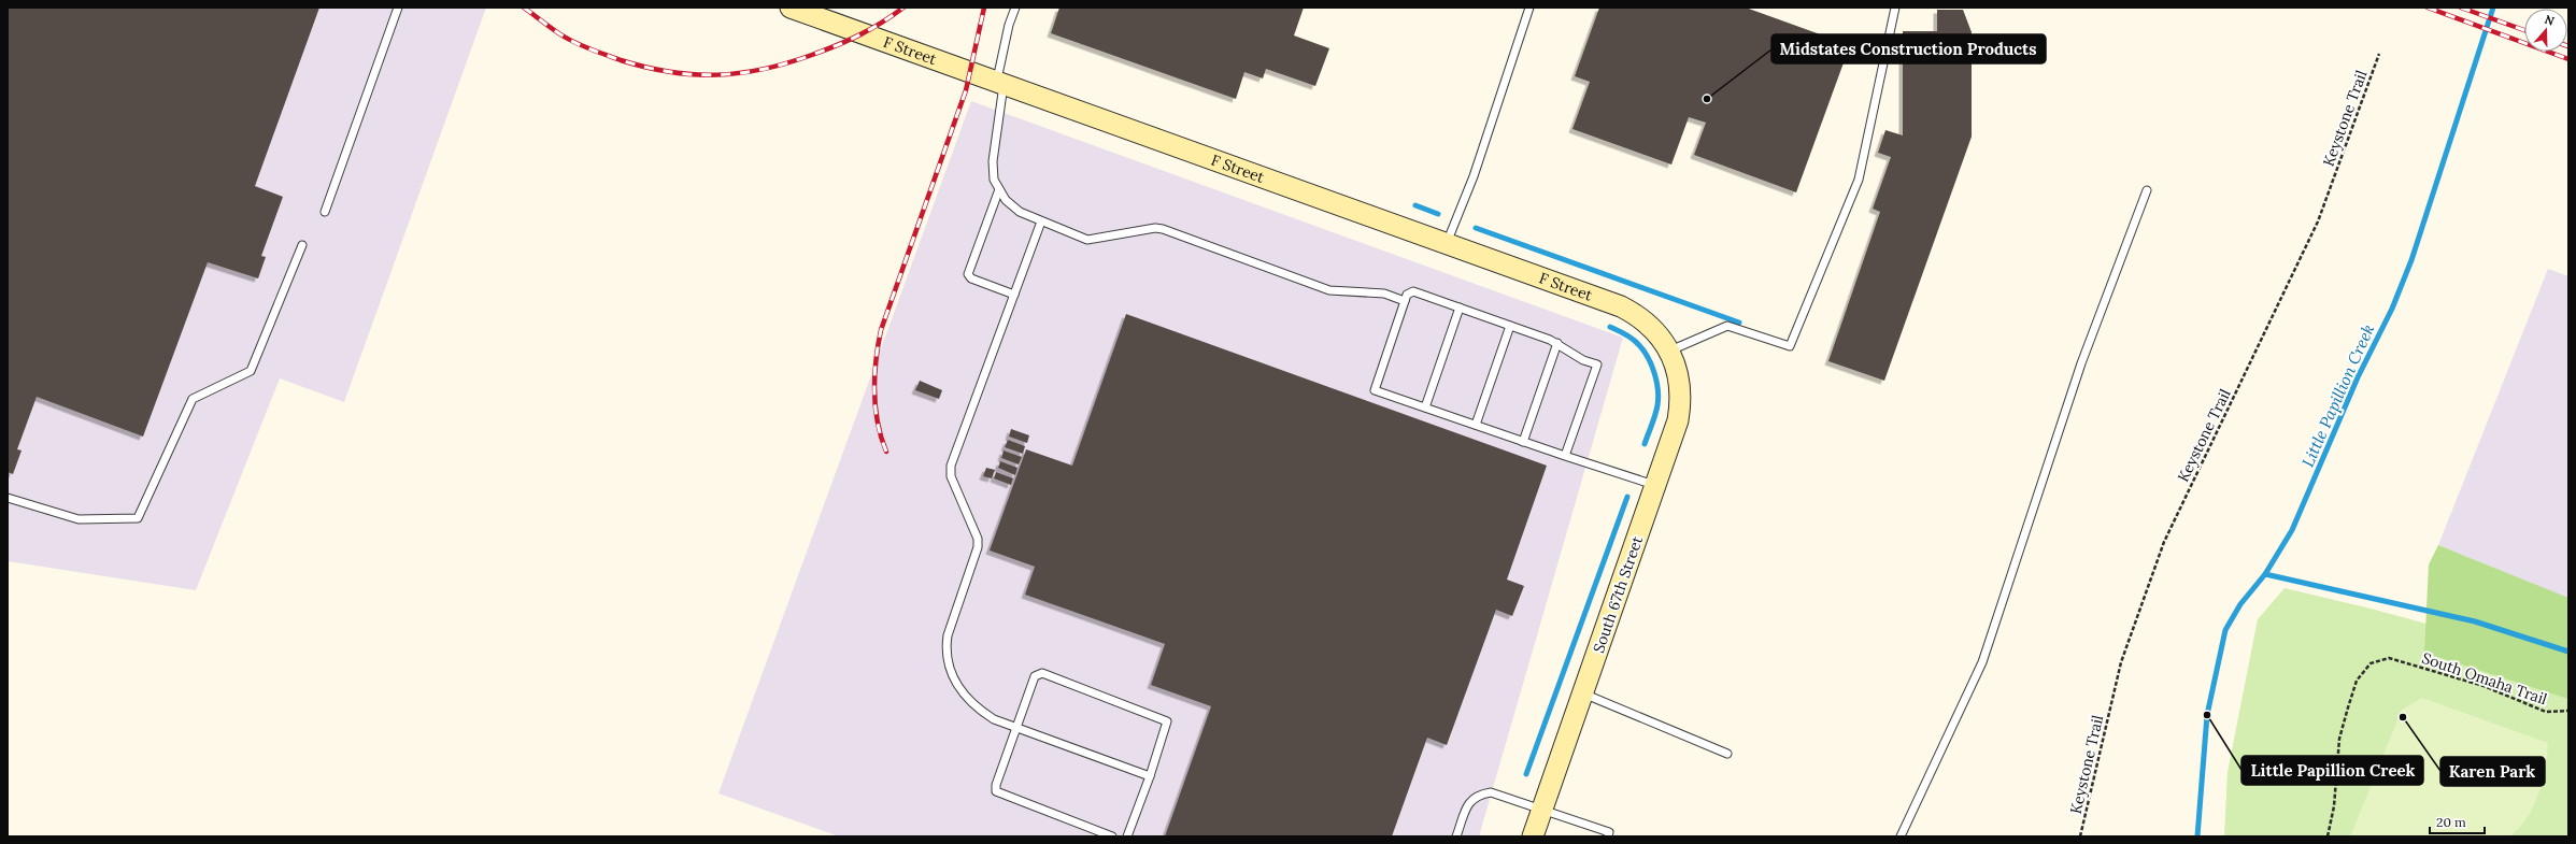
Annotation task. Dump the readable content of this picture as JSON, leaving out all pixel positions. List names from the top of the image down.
{
  "streets": {
    "street": ["F Street", "South 67th Street"],
    "path": ["Keystone Trail", "South Omaha Trail"]
  },
  "crossings": [
    ["F Street", "South 67th Street"]
  ],
  "water": ["Little Papillion Creek"],
  "places": ["Midstates Construction Products", "Little Papillion Creek", "Karen Park"],
  "scale_bar": "20 m",
  "north": "top"
}
